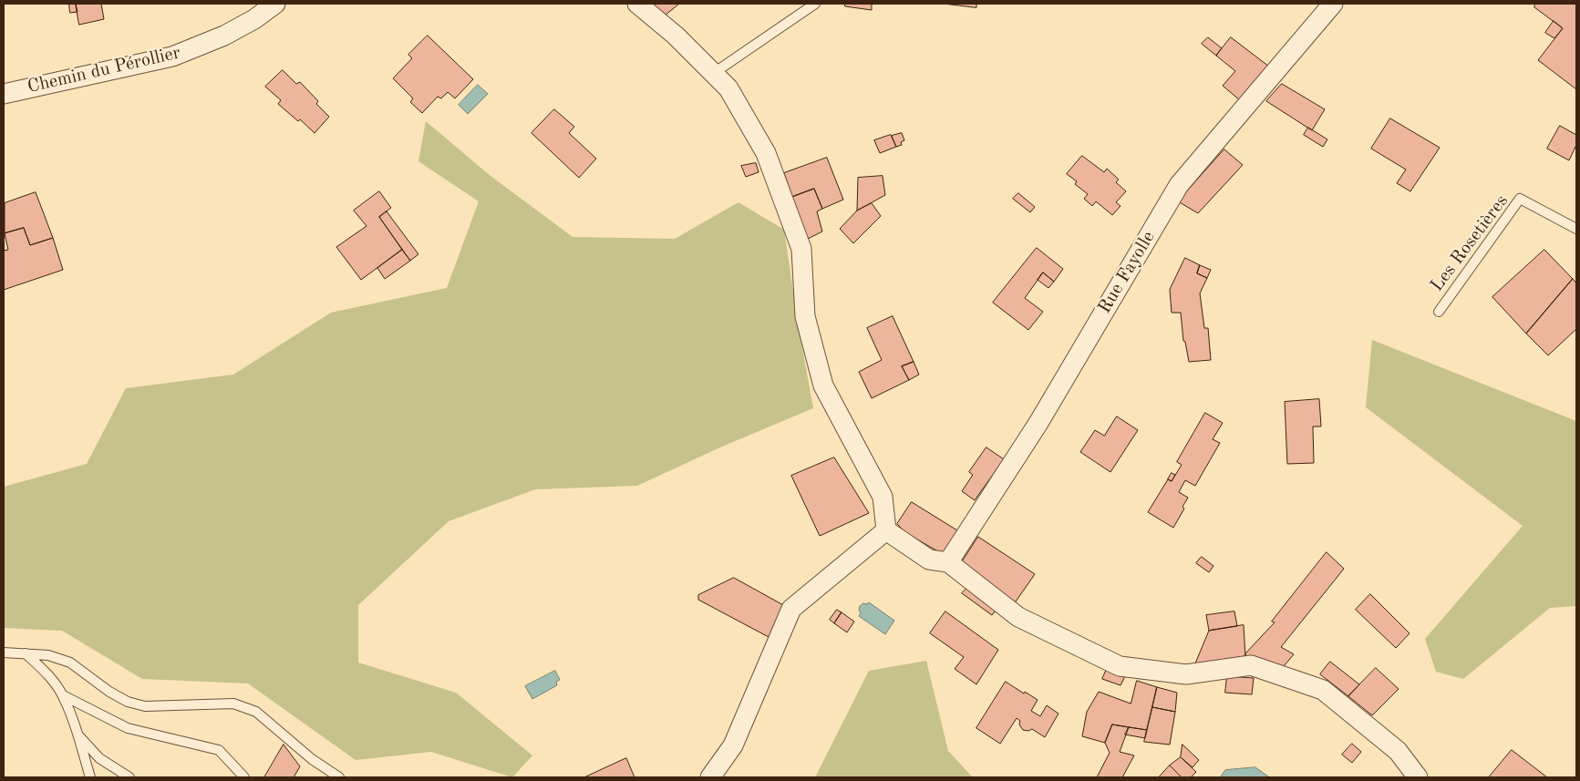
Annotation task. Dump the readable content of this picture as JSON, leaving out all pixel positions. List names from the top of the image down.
{
  "streets": {
    "street": ["Chemin du Pérollier", "Rue Fayolle"],
    "lane": ["Les Rosetières"]
  }
}
